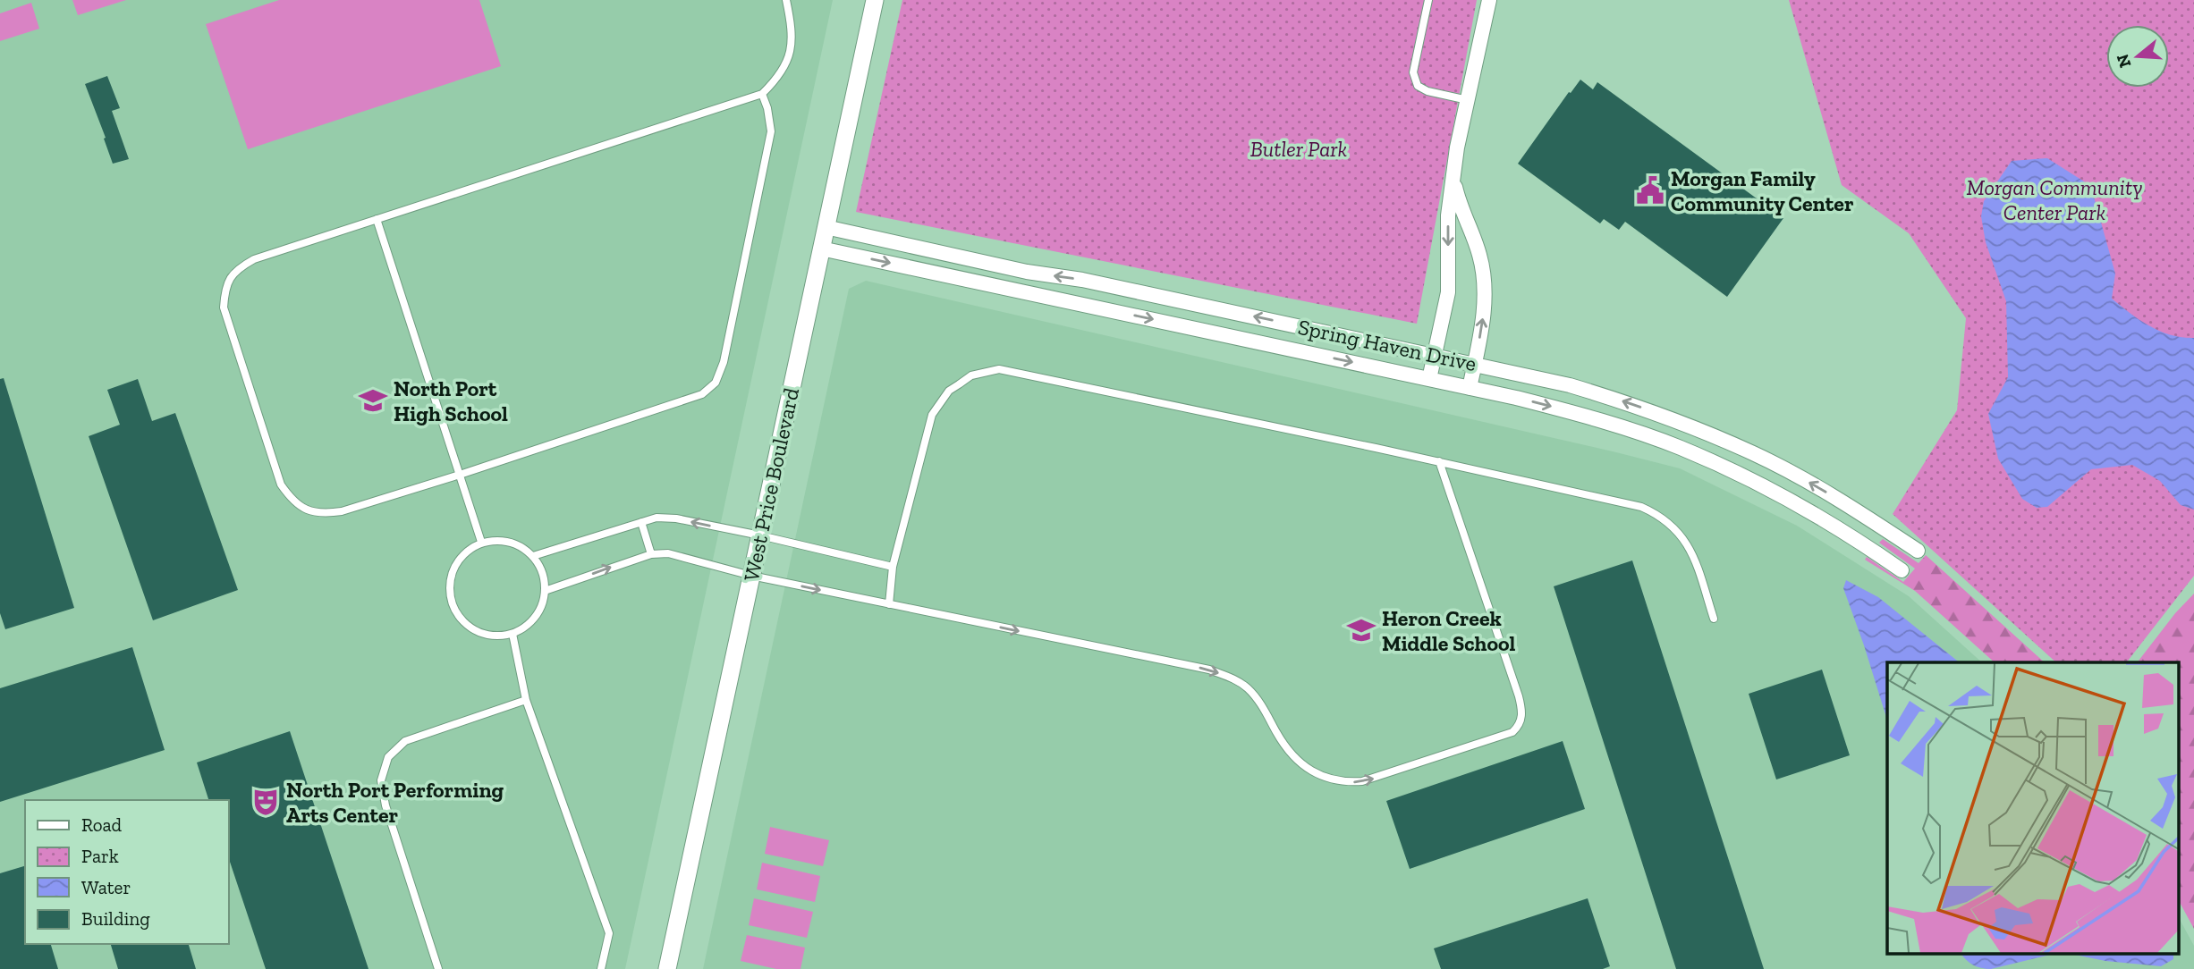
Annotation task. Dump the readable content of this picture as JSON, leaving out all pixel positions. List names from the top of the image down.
{
  "streets": {
    "street": ["Spring Haven Drive", "West Price Boulevard"]
  },
  "crossings": [
    ["Spring Haven Drive", "West Price Boulevard"]
  ],
  "parks": ["Butler Park", "Morgan Community Center Park"],
  "places": {
    "public building": ["Morgan Family Community Center"],
    "school or university": ["North Port High School", "Heron Creek Middle School"],
    "theatre": ["North Port Performing Arts Center"]
  },
  "legend": [
    "Road",
    "Park",
    "Water",
    "Building"
  ],
  "north": "left"
}
